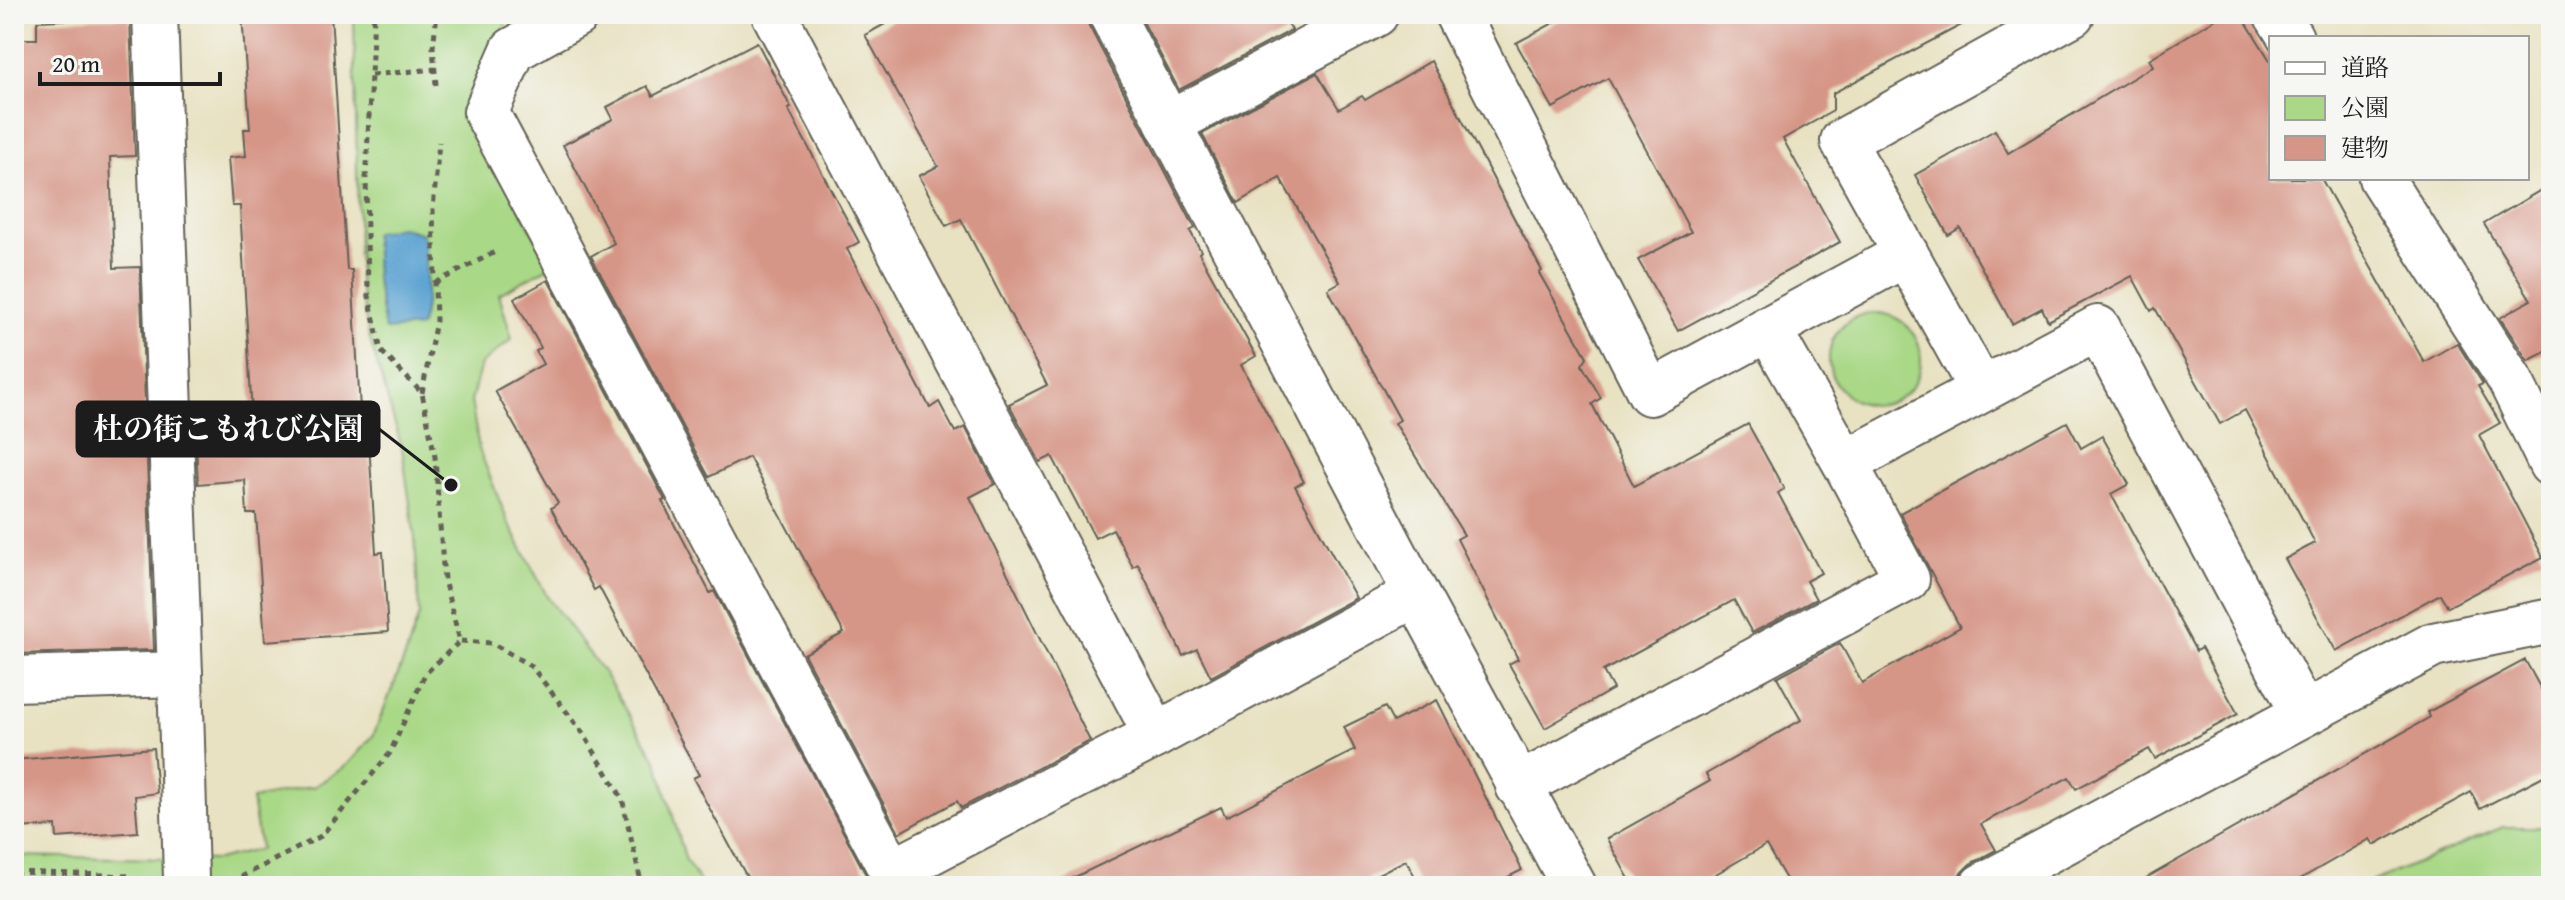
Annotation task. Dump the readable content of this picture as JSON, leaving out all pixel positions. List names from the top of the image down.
{
  "places": ["杜の街こもれび公園"],
  "legend": ["道路", "公園", "建物"],
  "scale_bar": "20 m"
}
